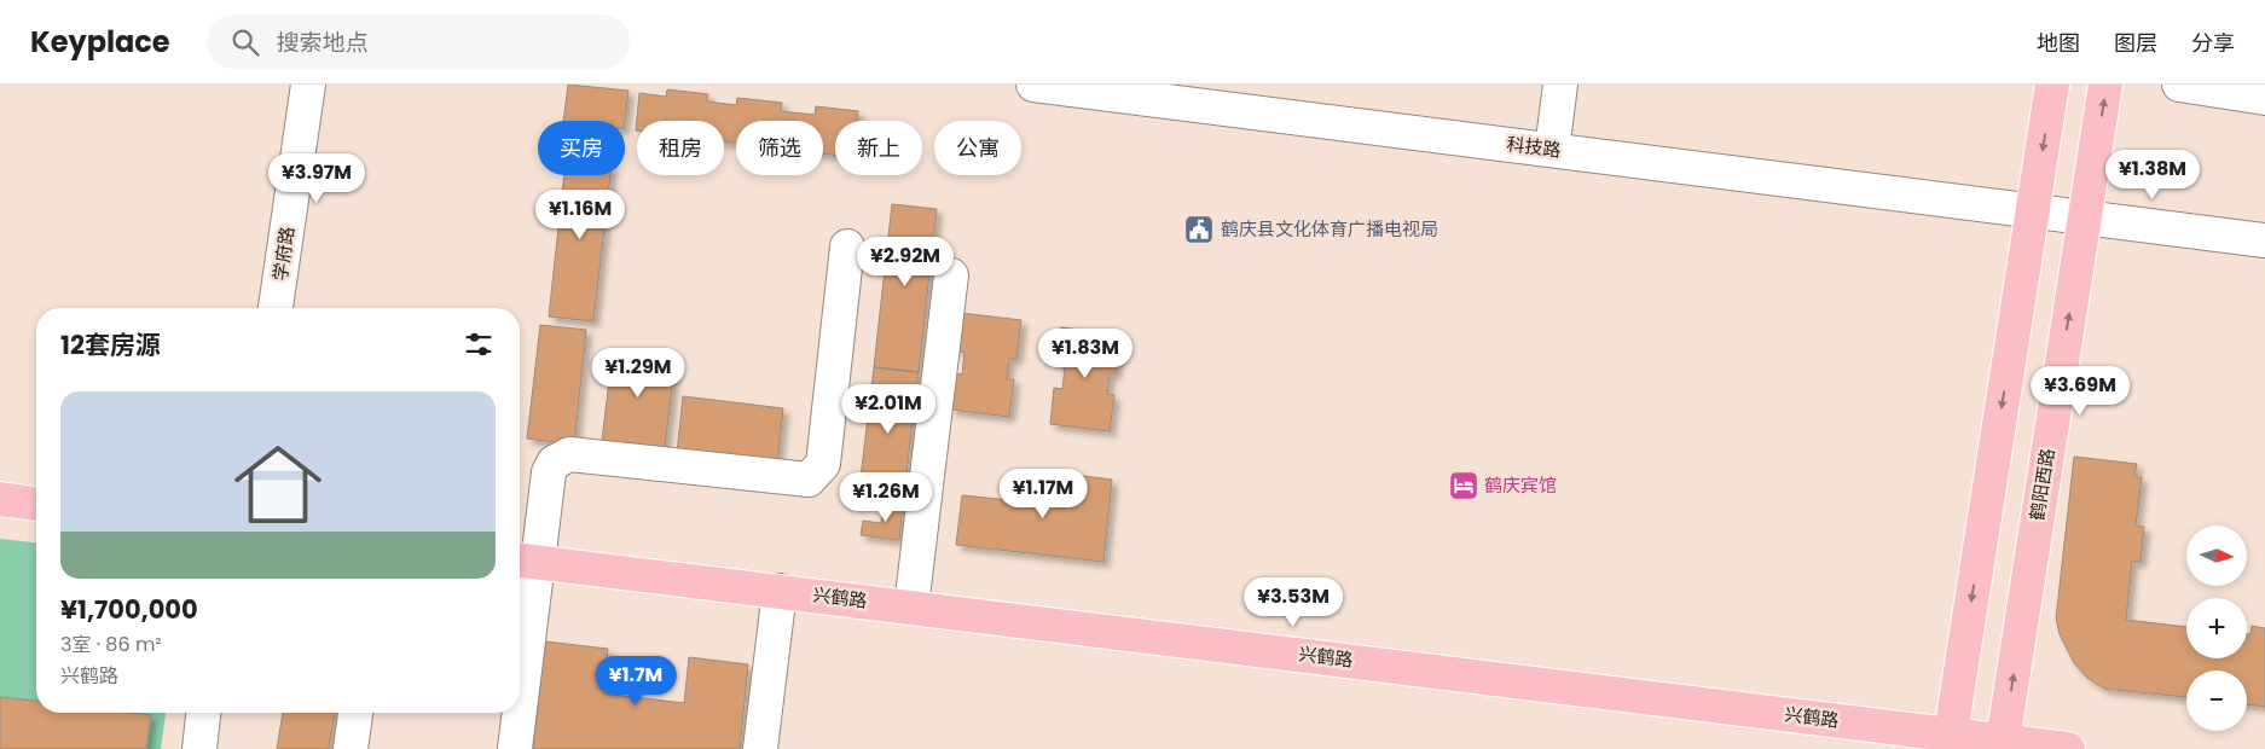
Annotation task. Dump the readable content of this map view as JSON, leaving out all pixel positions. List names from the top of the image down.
{
  "streets": {
    "main road": ["鹤阳西路", "兴鹤路"],
    "street": ["科技路", "学府路"]
  },
  "crossings": [
    ["科技路", "鹤阳西路"],
    ["鹤阳西路", "兴鹤路"]
  ],
  "places": {
    "public building": ["鹤庆县文化体育广播电视局"],
    "hotel": ["鹤庆宾馆"]
  },
  "north": "right",
  "page": {
    "header": "Keyplace",
    "search": "搜索地点",
    "nav": ["地图", "图层", "分享"],
    "chip": [
      "买房",
      "租房",
      "筛选",
      "新上",
      "公寓"
    ],
    "price": [
      "¥1.38M",
      "¥3.97M",
      "¥1.16M",
      "¥2.92M",
      "¥1.83M",
      "¥1.29M",
      "¥3.69M",
      "¥2.01M",
      "¥1.17M",
      "¥1.26M",
      "¥3.53M",
      "¥1.7M"
    ],
    "heading": "12套房源",
    "list": [
      {
        "name": "¥1,700,000",
        "note": "3室 · 86 m² · 兴鹤路"
      }
    ],
    "map_buttons": ["+", "−"]
  }
}
